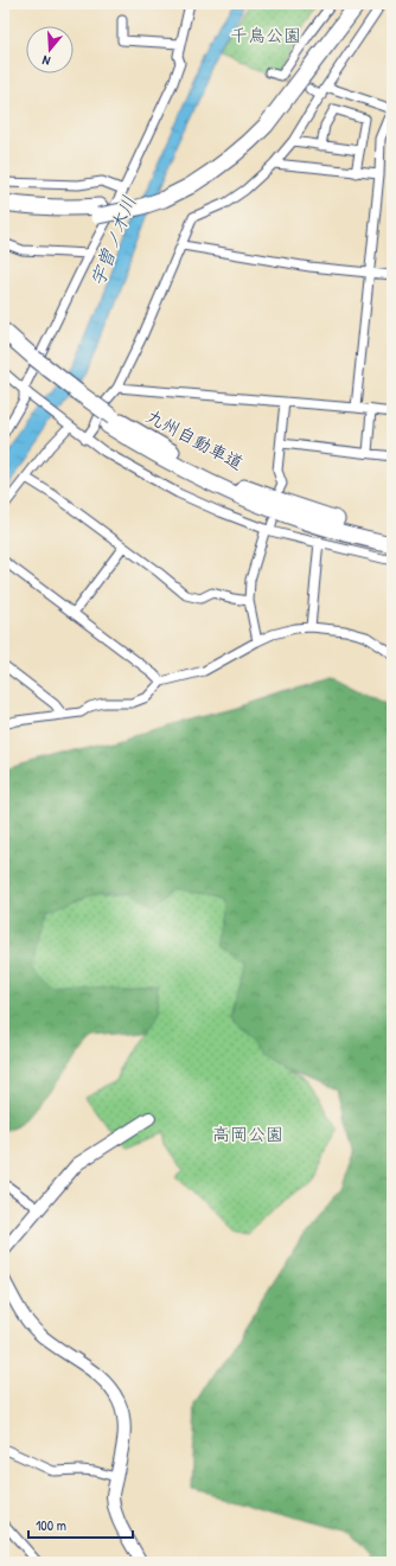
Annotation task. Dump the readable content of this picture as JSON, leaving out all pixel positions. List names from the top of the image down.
{
  "streets": {
    "highway": ["九州自動車道"]
  },
  "water": ["宇曽ノ木川"],
  "parks": ["千鳥公園", "高岡公園"],
  "scale_bar": "100 m",
  "north": "bottom"
}
